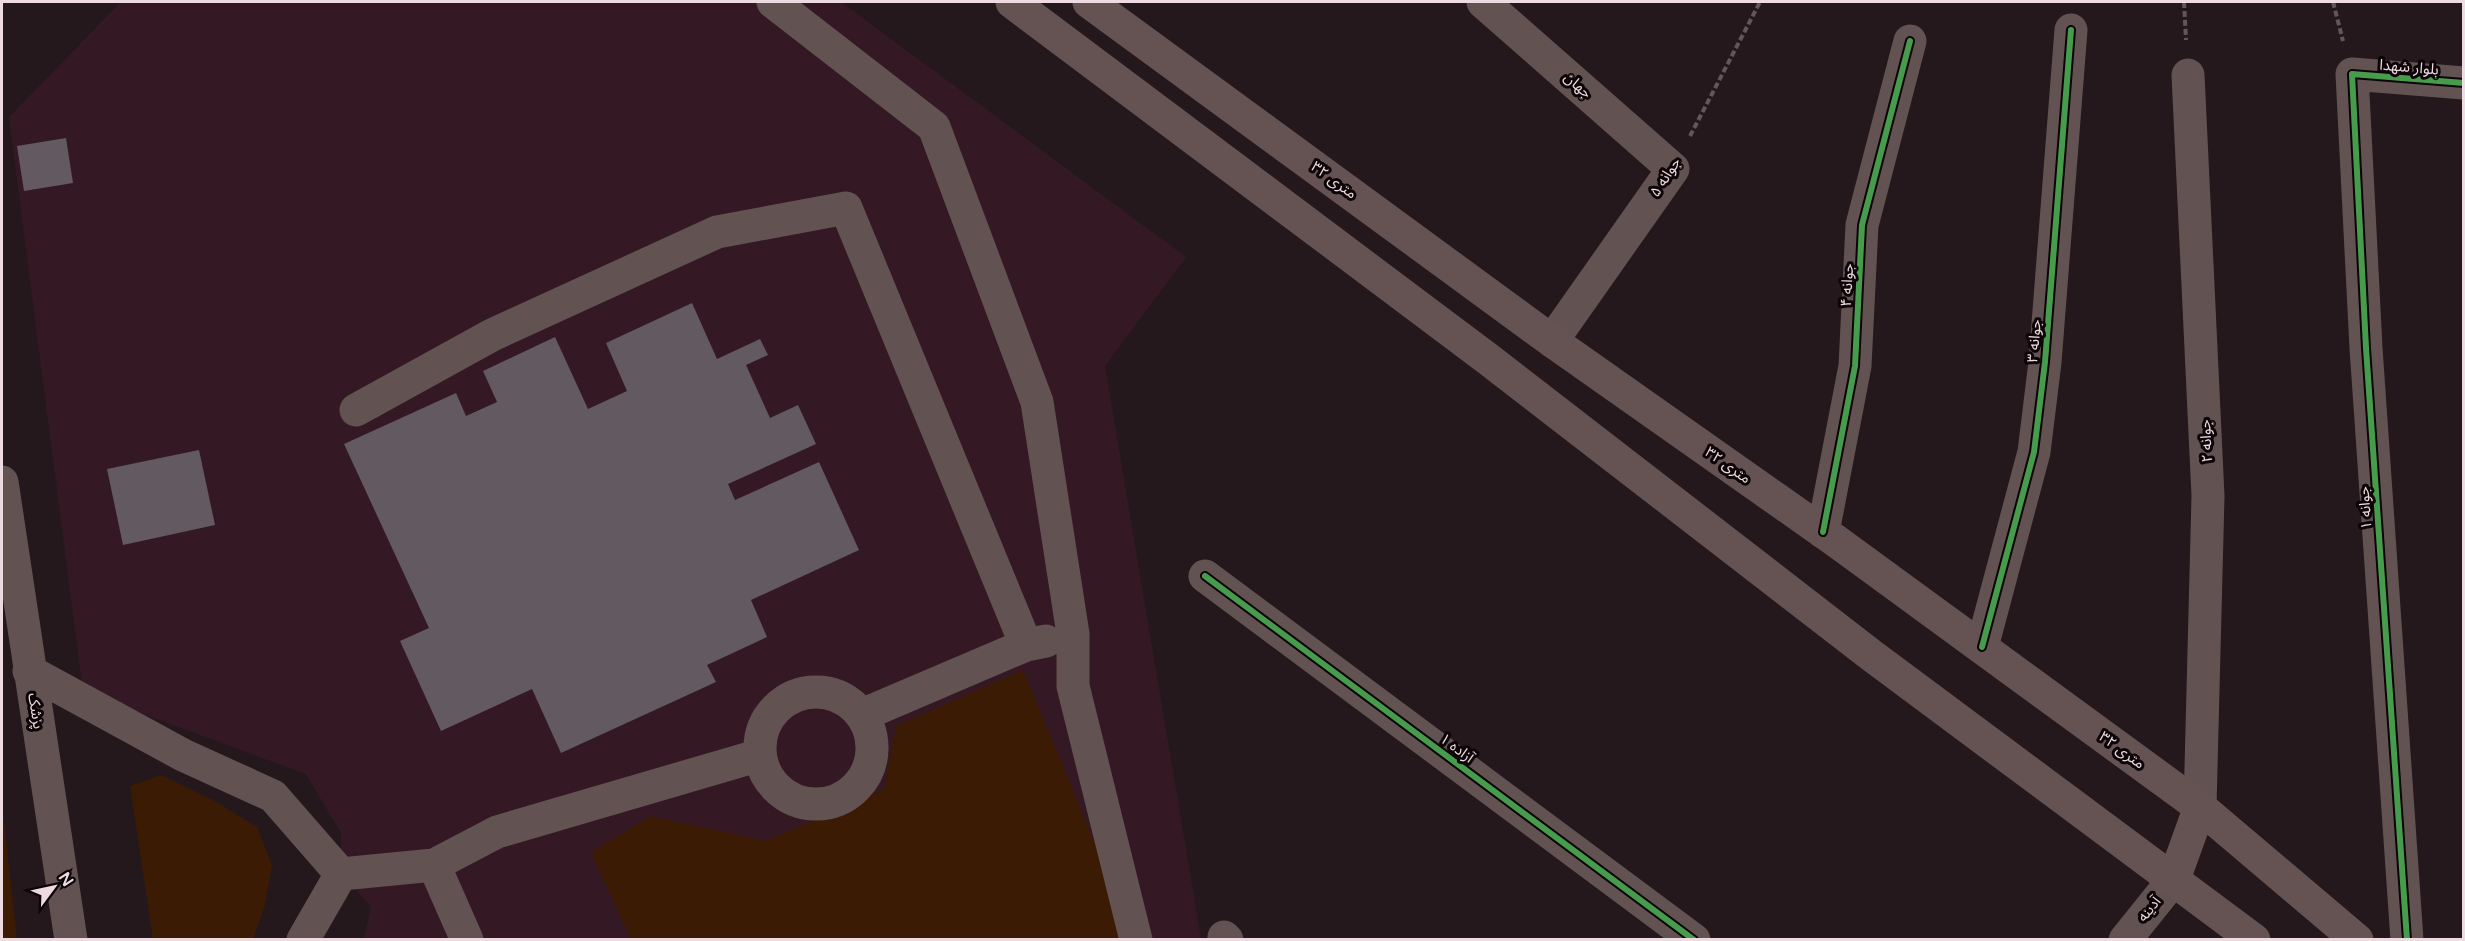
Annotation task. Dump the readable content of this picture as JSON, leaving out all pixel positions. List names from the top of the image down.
{
  "streets": {
    "main road": ["۳۲ متری"],
    "street": [
      "بلوار شهدا",
      "جهان",
      "جوانه ۵",
      "جوانه ۴",
      "جوانه ۳",
      "جوانه ۲",
      "جوانه ۱",
      "پزشک",
      "آزاده ۱",
      "آدینه"
    ]
  },
  "crossings": [
    ["بلوار شهدا", "جوانه ۱"],
    ["جهان", "جوانه ۵"],
    ["جوانه ۵", "۳۲ متری"],
    ["۳۲ متری", "جوانه ۴"],
    ["۳۲ متری", "جوانه ۳"],
    ["۳۲ متری", "جوانه ۲"]
  ],
  "north": "top right"
}
